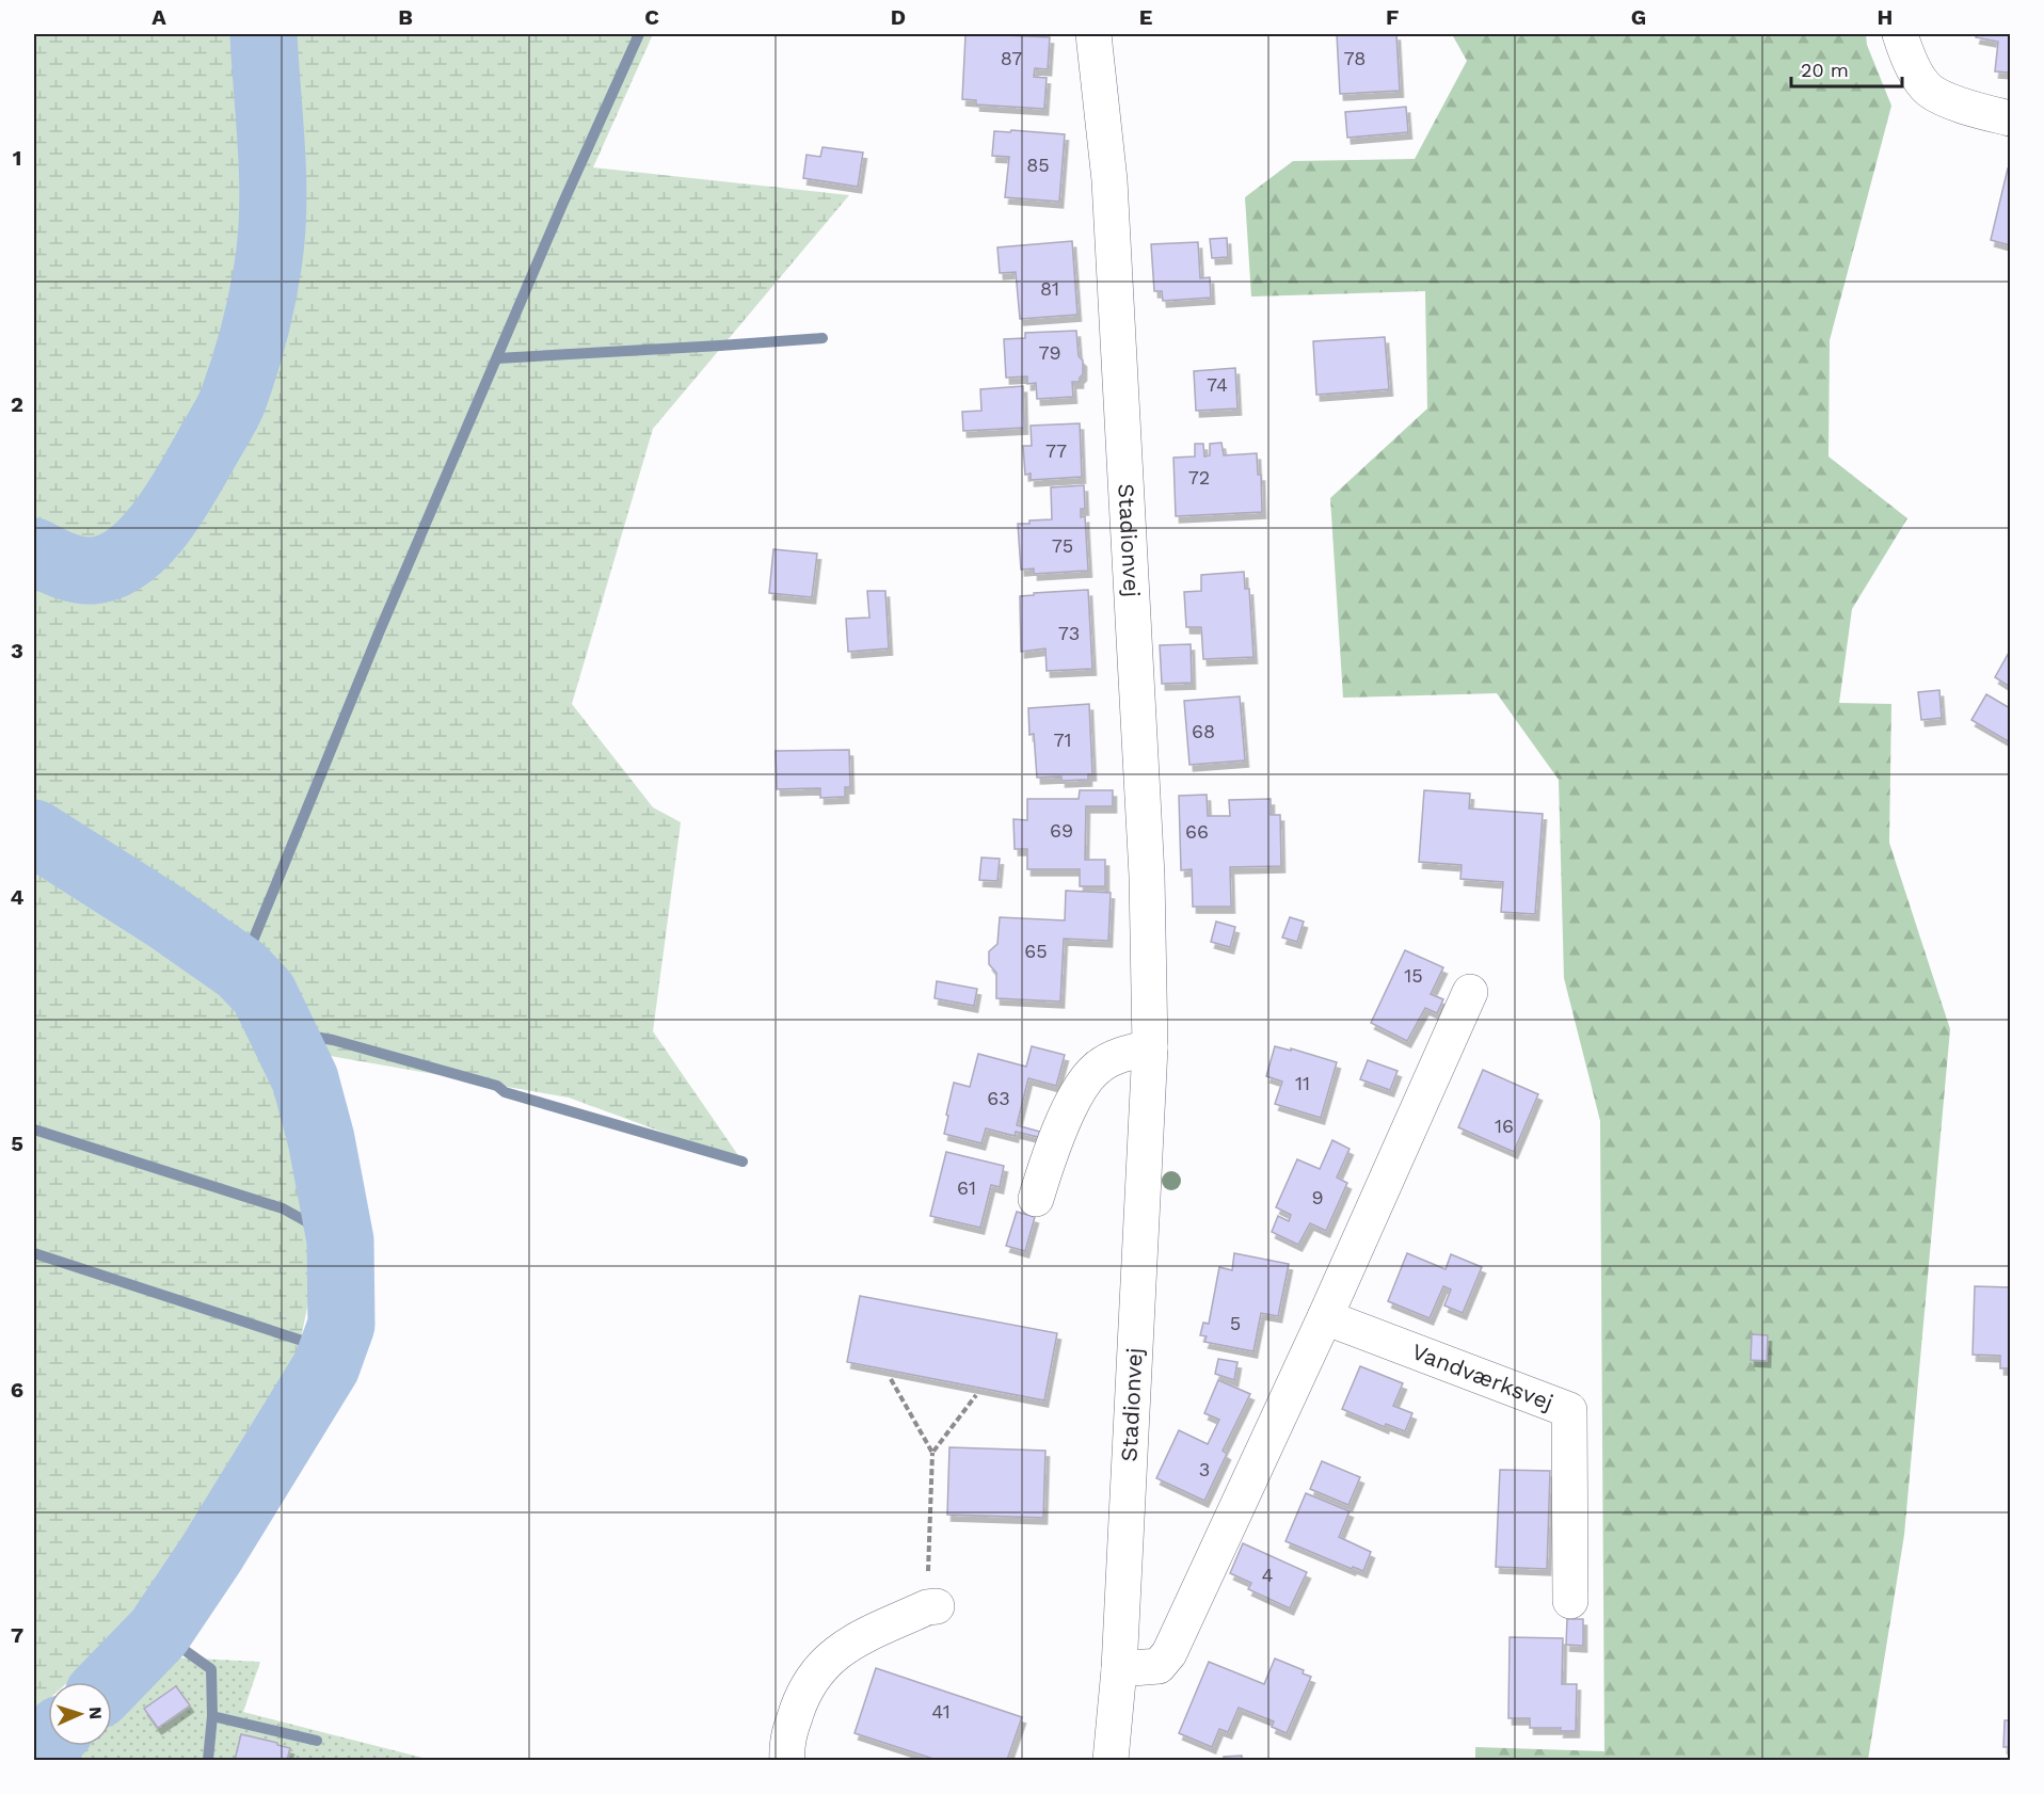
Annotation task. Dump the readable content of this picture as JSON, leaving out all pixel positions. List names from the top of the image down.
{
  "streets": {
    "street": ["Stadionvej", "Vandværksvej"]
  },
  "house_numbers": [
    "87",
    "78",
    "85",
    "81",
    "79",
    "74",
    "77",
    "72",
    "75",
    "73",
    "68",
    "71",
    "69",
    "66",
    "65",
    "15",
    "11",
    "63",
    "16",
    "61",
    "9",
    "5",
    "3",
    "4",
    "41"
  ],
  "scale_bar": "20 m",
  "north": "right",
  "grid": {
    "columns": [
      "A",
      "B",
      "C",
      "D",
      "E",
      "F",
      "G",
      "H"
    ],
    "rows": [
      "1",
      "2",
      "3",
      "4",
      "5",
      "6",
      "7"
    ]
  }
}
